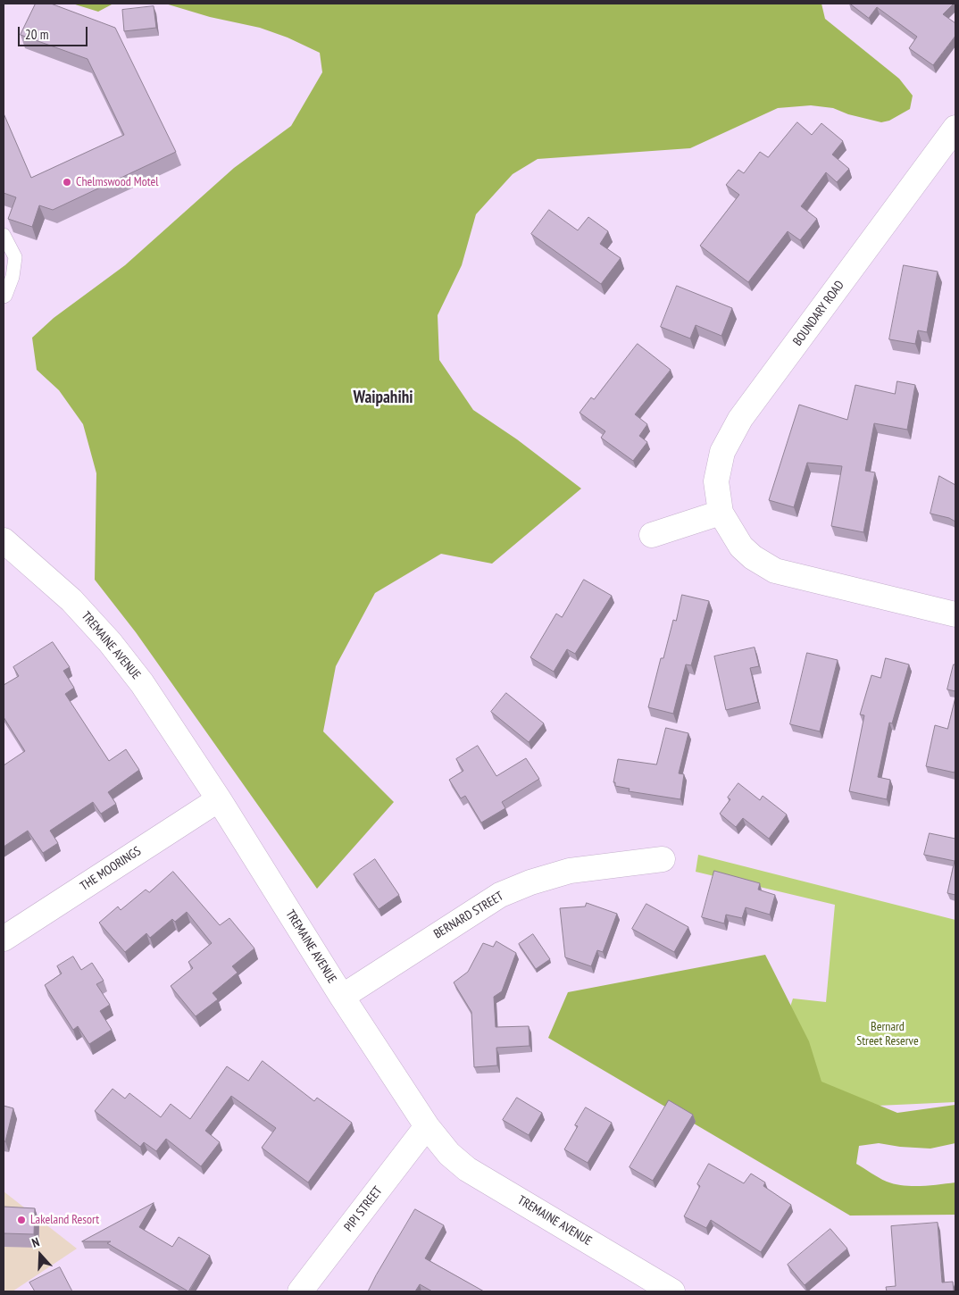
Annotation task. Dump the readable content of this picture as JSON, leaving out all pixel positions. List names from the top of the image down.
{
  "streets": {
    "street": [
      "BOUNDARY ROAD",
      "TREMAINE AVENUE",
      "THE MOORINGS",
      "BERNARD STREET",
      "PIPI STREET"
    ]
  },
  "crossings": [
    ["TREMAINE AVENUE", "THE MOORINGS"],
    ["TREMAINE AVENUE", "BERNARD STREET"],
    ["TREMAINE AVENUE", "PIPI STREET"]
  ],
  "districts": ["Waipahihi"],
  "parks": ["Bernard Street Reserve"],
  "places": ["Chelmswood Motel", "Lakeland Resort"],
  "scale_bar": "20 m",
  "north": "top"
}
